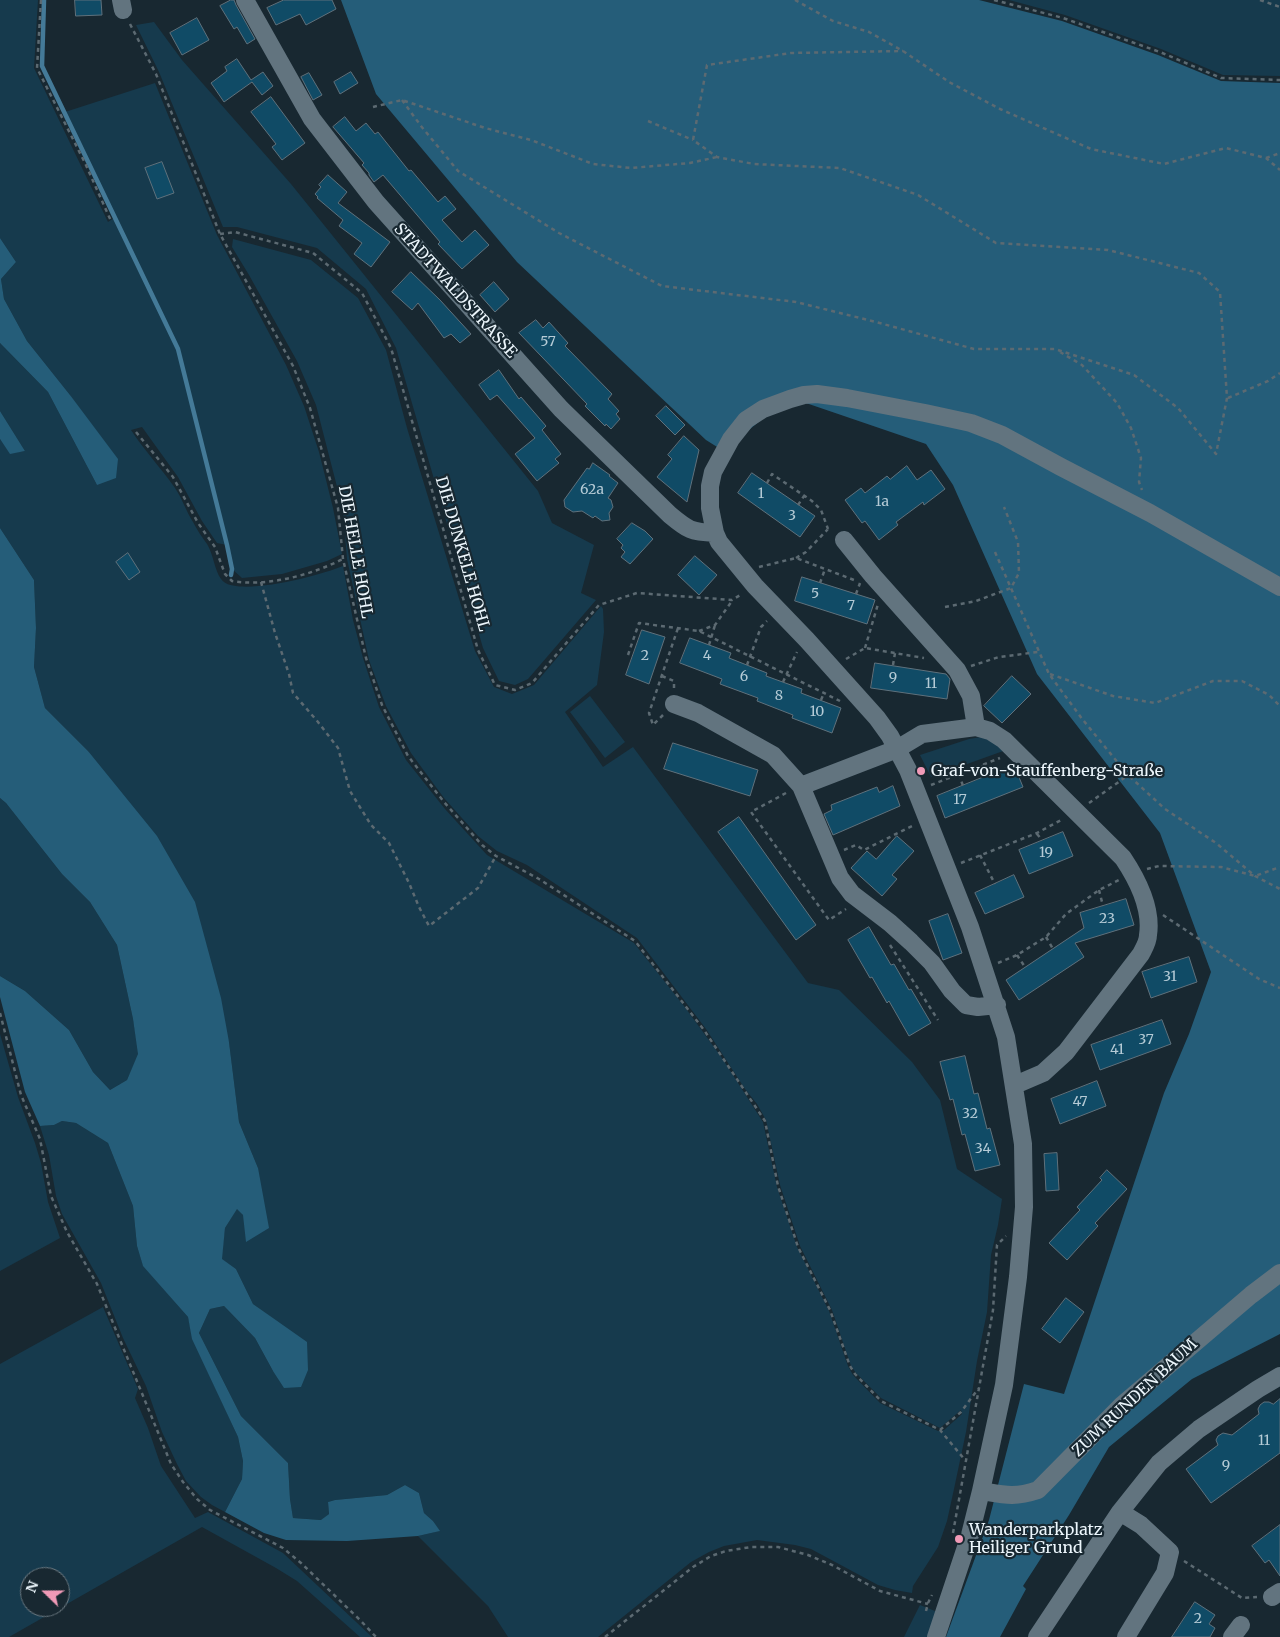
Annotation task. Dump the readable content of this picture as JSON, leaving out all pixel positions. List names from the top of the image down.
{
  "streets": {
    "street": ["STADTWALDSTRASSE", "ZUM RUNDEN BAUM"],
    "path": ["DIE HELLE HOHL", "DIE DUNKELE HOHL"]
  },
  "crossings": [
    ["DIE HELLE HOHL", "DIE DUNKELE HOHL"]
  ],
  "places": ["Graf-von-Stauffenberg-Straße", "Wanderparkplatz Heiliger Grund"],
  "house_numbers": [
    "57",
    "62a",
    "1",
    "1a",
    "3",
    "5",
    "7",
    "2",
    "4",
    "6",
    "9",
    "11",
    "8",
    "10",
    "17",
    "19",
    "23",
    "31",
    "37",
    "41",
    "47",
    "32",
    "34",
    "11",
    "9",
    "2"
  ],
  "north": "left"
}
